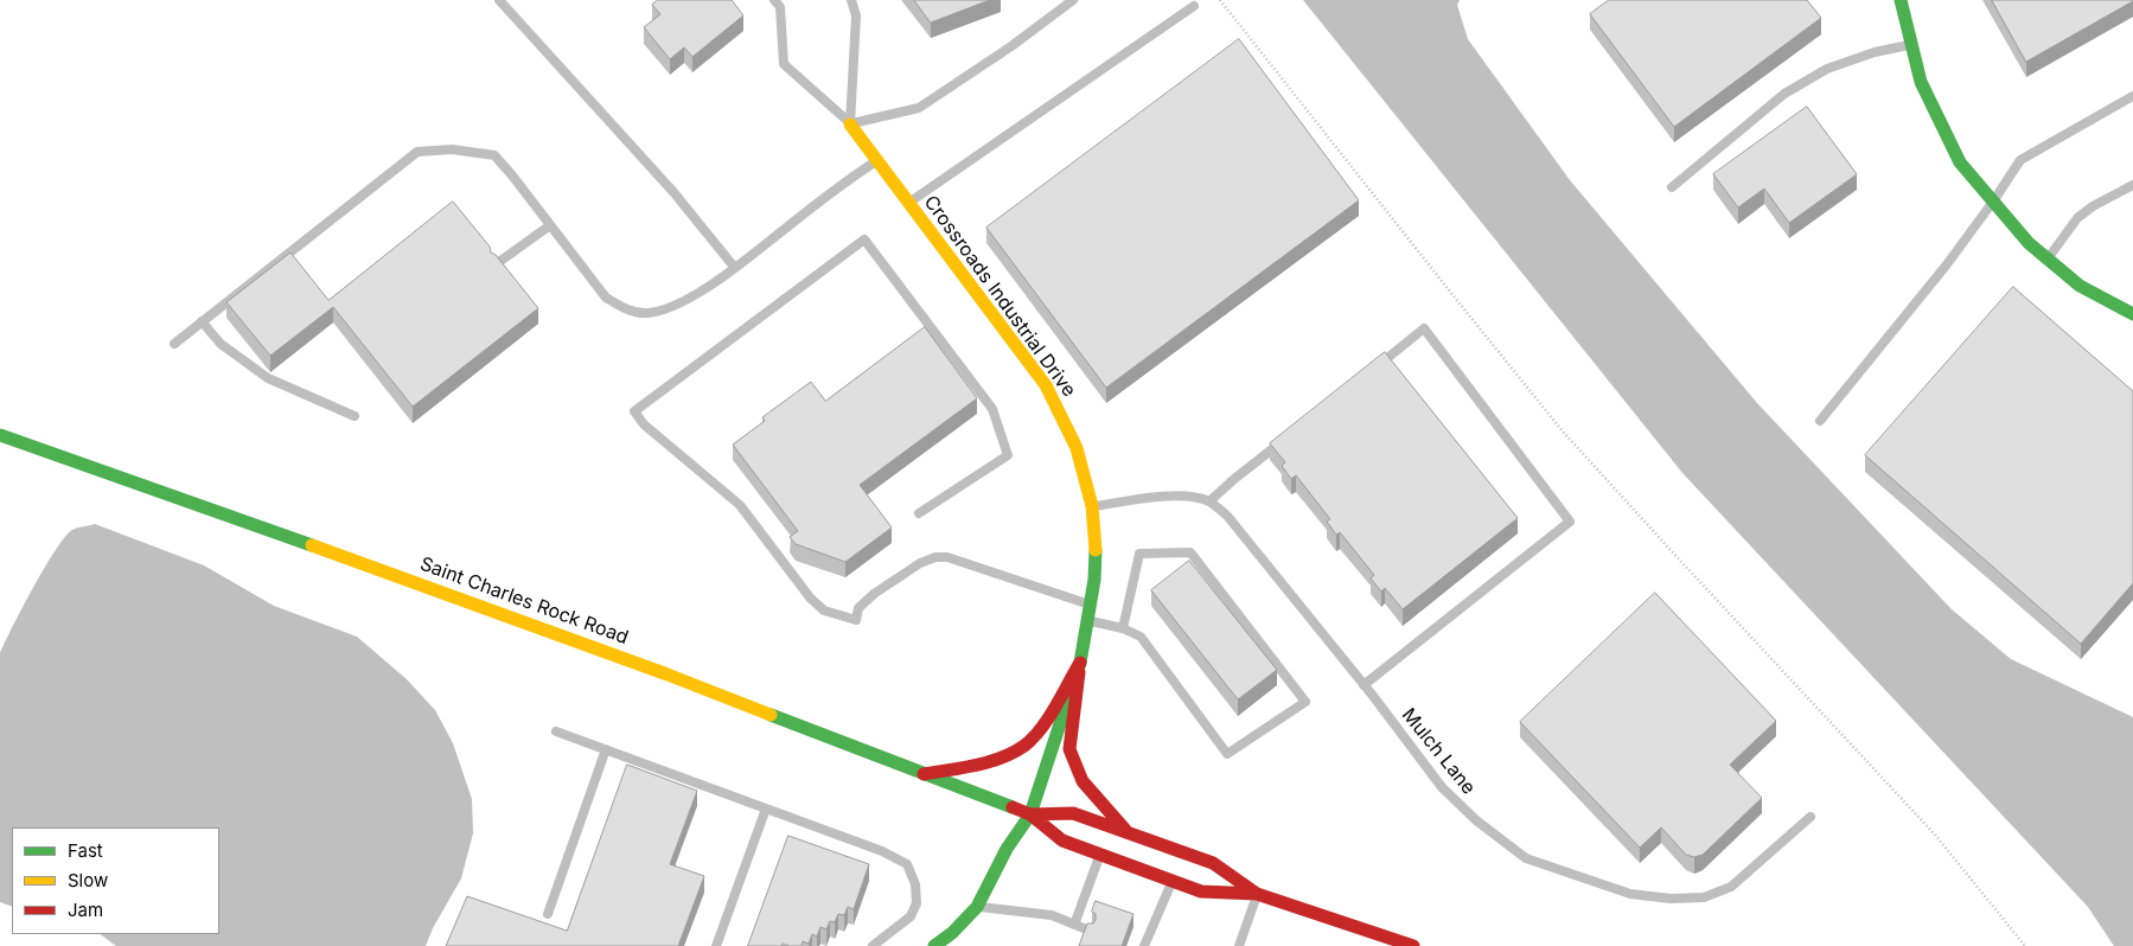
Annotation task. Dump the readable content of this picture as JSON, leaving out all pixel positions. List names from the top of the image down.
{
  "streets": {
    "main road": ["Crossroads Industrial Drive", "Saint Charles Rock Road"],
    "lane": ["Mulch Lane"]
  },
  "crossings": [
    ["Crossroads Industrial Drive", "Saint Charles Rock Road"]
  ],
  "legend": ["Fast", "Slow", "Jam"]
}
